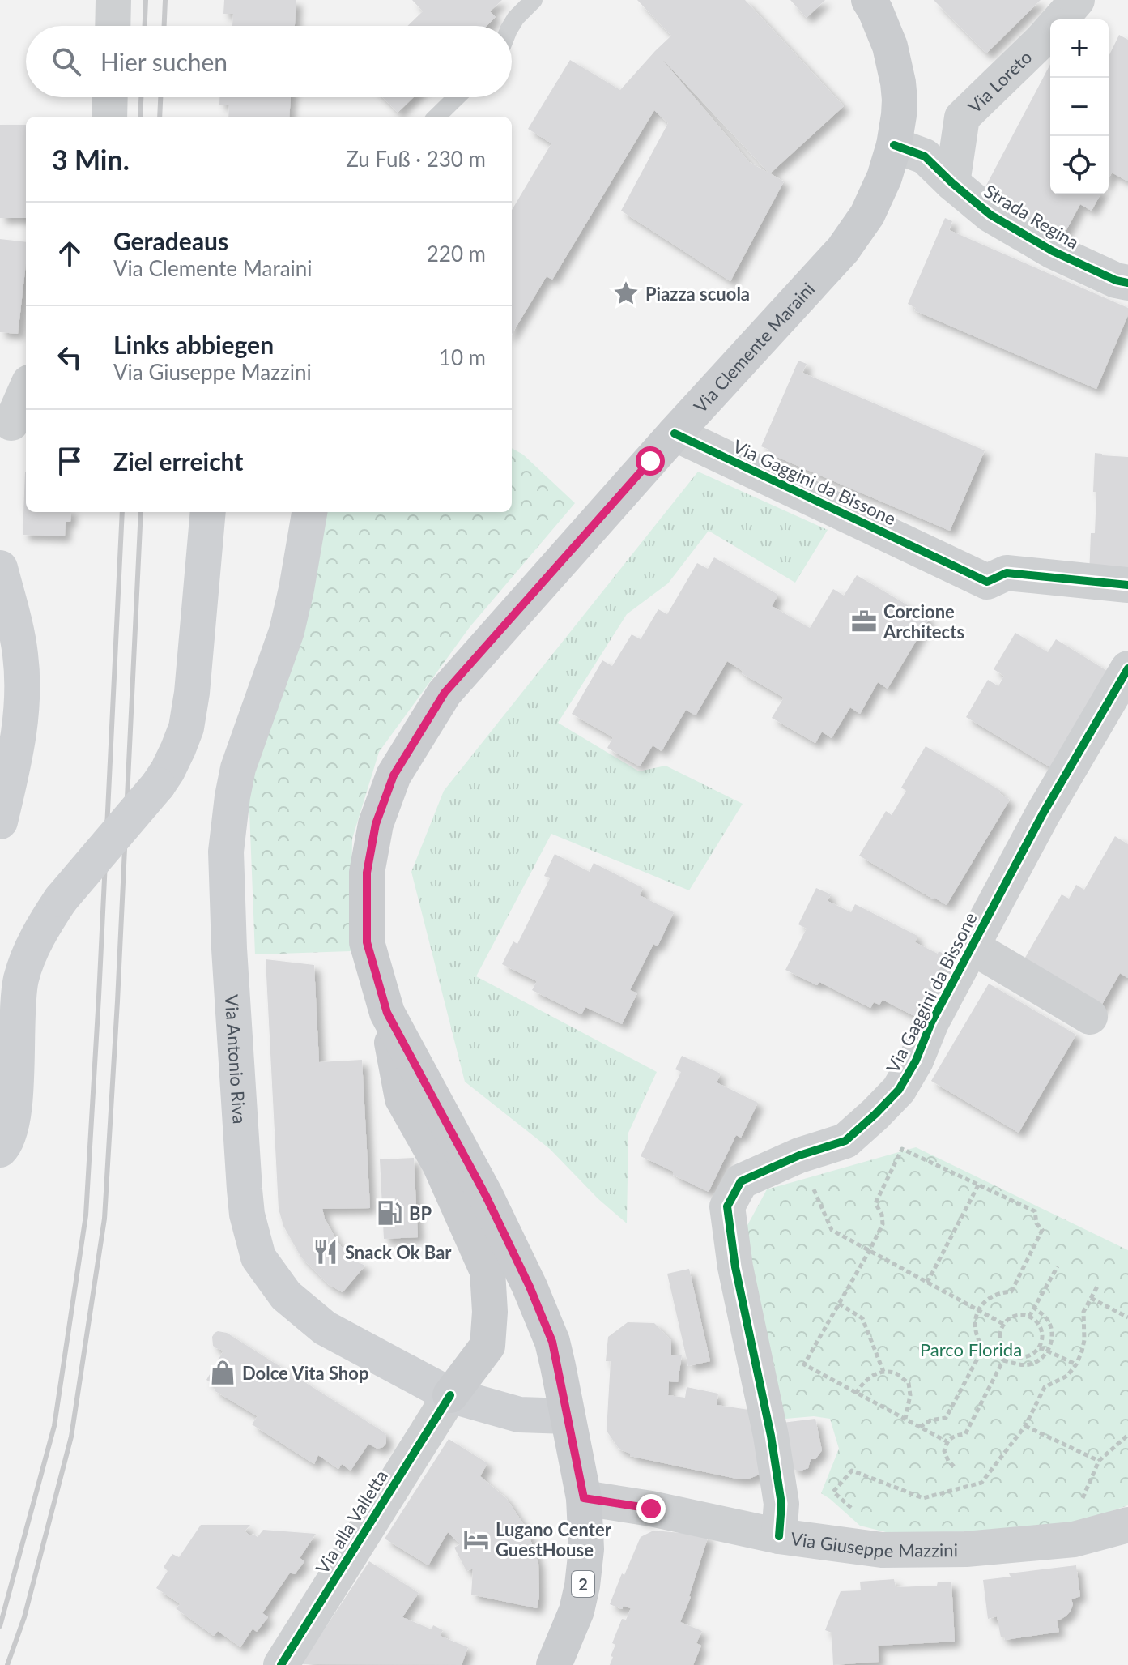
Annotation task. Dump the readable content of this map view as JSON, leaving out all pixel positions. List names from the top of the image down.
{
  "streets": {
    "main road": ["Via Clemente Maraini", "Via Antonio Riva", "2"],
    "street": [
      "Via Loreto",
      "Strada Regina",
      "Via Gaggini da Bissone",
      "Via alla Valletta",
      "Via Giuseppe Mazzini"
    ]
  },
  "crossings": [
    ["Via Loreto", "Strada Regina"],
    ["Strada Regina", "Via Clemente Maraini"],
    ["Via Clemente Maraini", "Via Gaggini da Bissone"],
    ["Via Clemente Maraini", "Via Antonio Riva"],
    ["Via Clemente Maraini", "Via Giuseppe Mazzini"],
    ["Via Clemente Maraini", "2"],
    ["Via Gaggini da Bissone", "Via Giuseppe Mazzini"],
    ["Via Antonio Riva", "Via alla Valletta"],
    ["Via Giuseppe Mazzini", "2"]
  ],
  "parks": ["Parco Florida"],
  "places": {
    "place": ["Piazza scuola"],
    "office": ["Corcione Architects"],
    "fuel station": ["BP"],
    "restaurant": ["Snack Ok Bar"],
    "shop": ["Dolce Vita Shop"],
    "hotel": ["Lugano Center GuestHouse"]
  },
  "page": {
    "map_buttons": ["+", "−"],
    "search": "Hier suchen",
    "heading": ["3 Min.", "Zu Fuß · 230 m"],
    "list": [
      ["Geradeaus", "Via Clemente Maraini", "220 m"],
      ["Links abbiegen", "Via Giuseppe Mazzini", "10 m"],
      "Ziel erreicht"
    ]
  }
}
